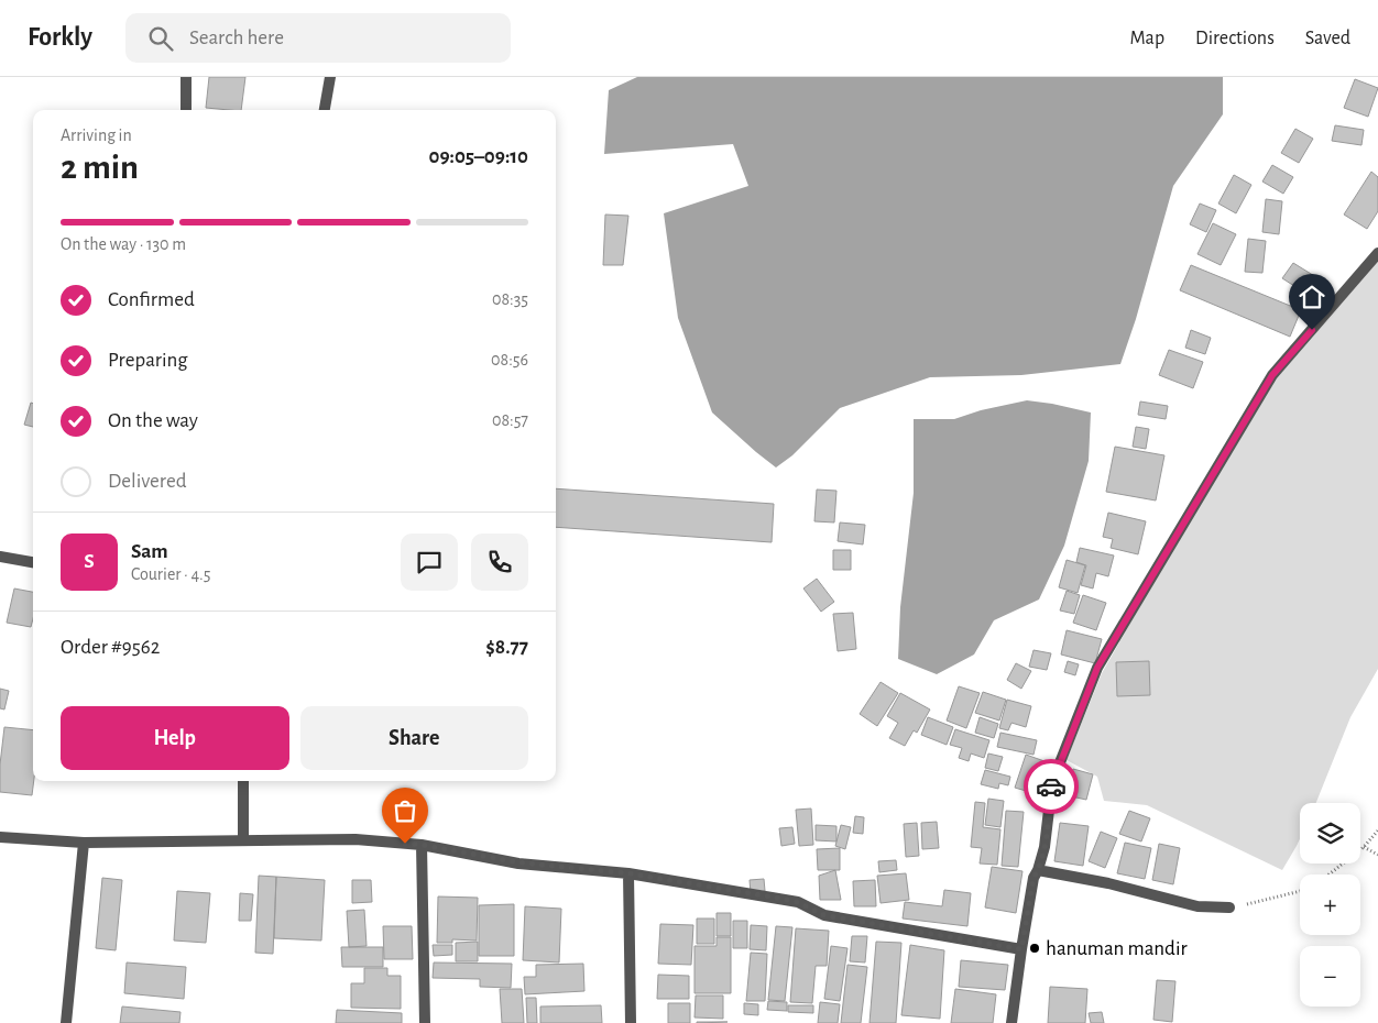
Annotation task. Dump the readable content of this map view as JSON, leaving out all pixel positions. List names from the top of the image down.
{
  "places": ["hanuman mandir"],
  "page": {
    "header": "Forkly",
    "search": "Search here",
    "nav": ["Map", "Directions", "Saved"],
    "heading": ["2 min", "Arriving in", "09:05–09:10"],
    "panel": [
      "Sam",
      "Courier · 4.5",
      "Order #9562",
      "$8.77"
    ],
    "bar": "On the way · 130 m",
    "list": [
      ["Confirmed", "08:35"],
      ["Preparing", "08:56"],
      ["On the way", "08:57"],
      "Delivered"
    ],
    "round": "S",
    "buttons": ["Help", "Share"],
    "map_buttons": ["+", "−"]
  }
}
